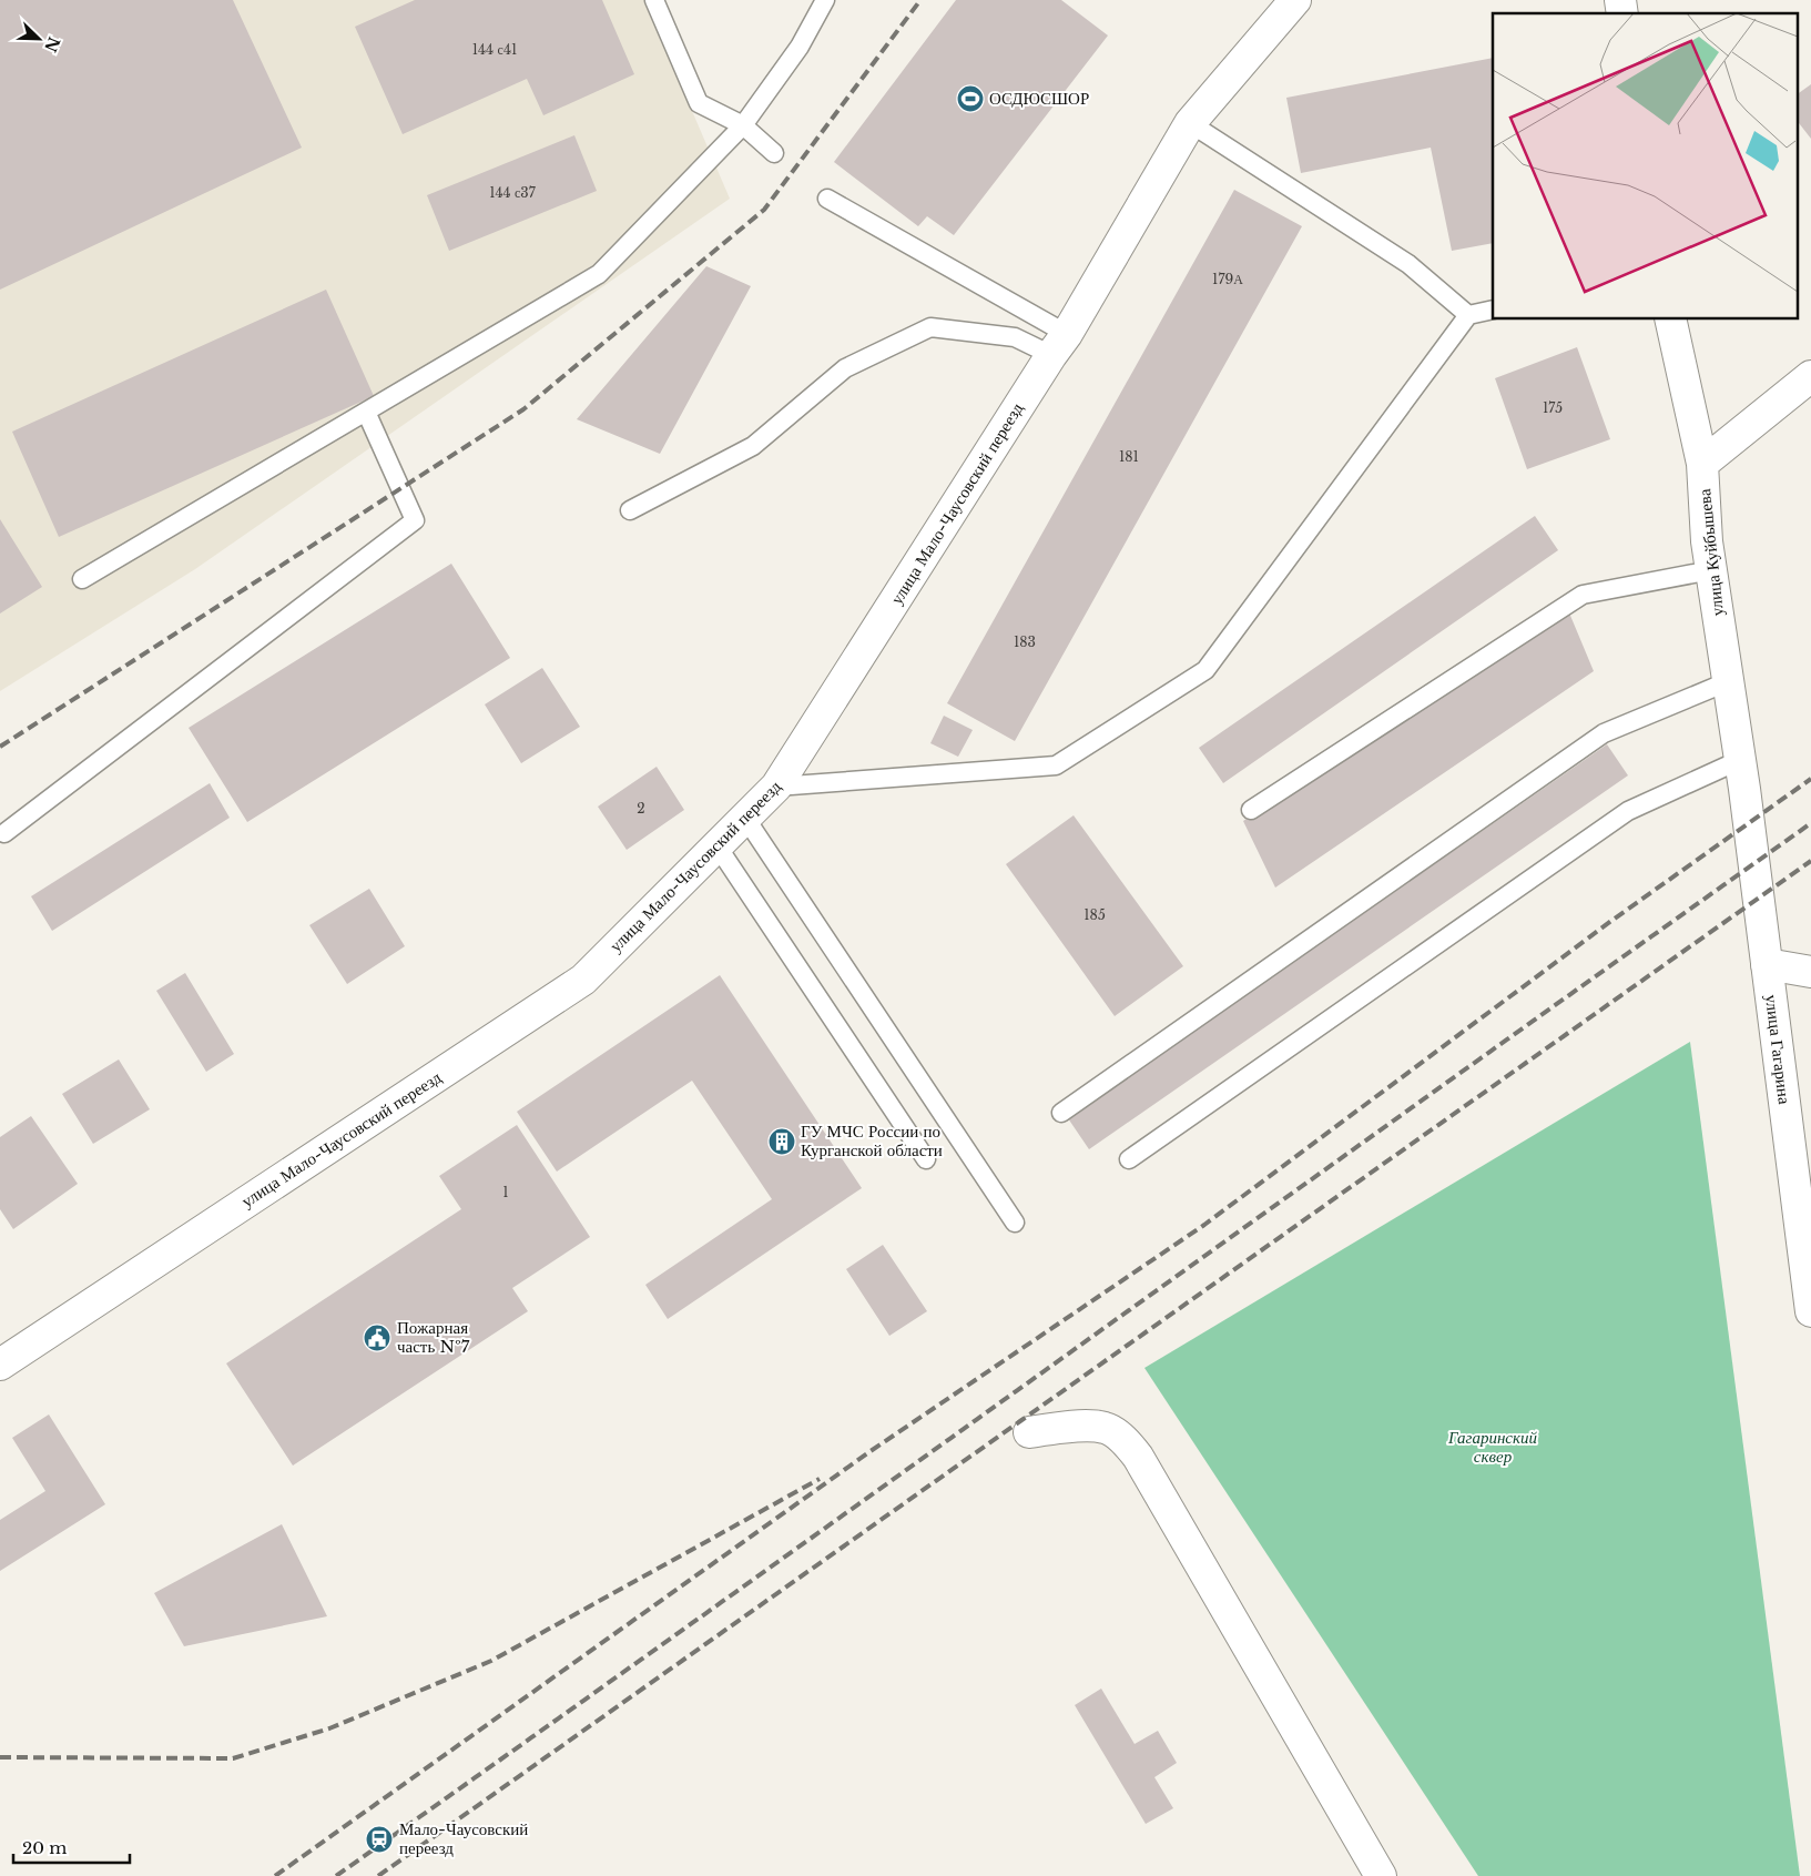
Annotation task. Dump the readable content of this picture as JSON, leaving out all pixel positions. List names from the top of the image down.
{
  "streets": {
    "street": ["улица Мало-Чаусовский переезд", "улица Куйбышева", "улица Гагарина"]
  },
  "crossings": [
    ["улица Куйбышева", "улица Гагарина"]
  ],
  "parks": ["Гагаринский сквер"],
  "places": {
    "sports": ["ОСДЮСШОР"],
    "building": ["ГУ МЧС России по Курганской области"],
    "public building": ["Пожарная часть №7"],
    "station": ["Мало-Чаусовский переезд"]
  },
  "house_numbers": [
    "144 с41",
    "144 с37",
    "179А",
    "175",
    "181",
    "183",
    "2",
    "185",
    "1"
  ],
  "scale_bar": "20 m",
  "north": "bottom right"
}
